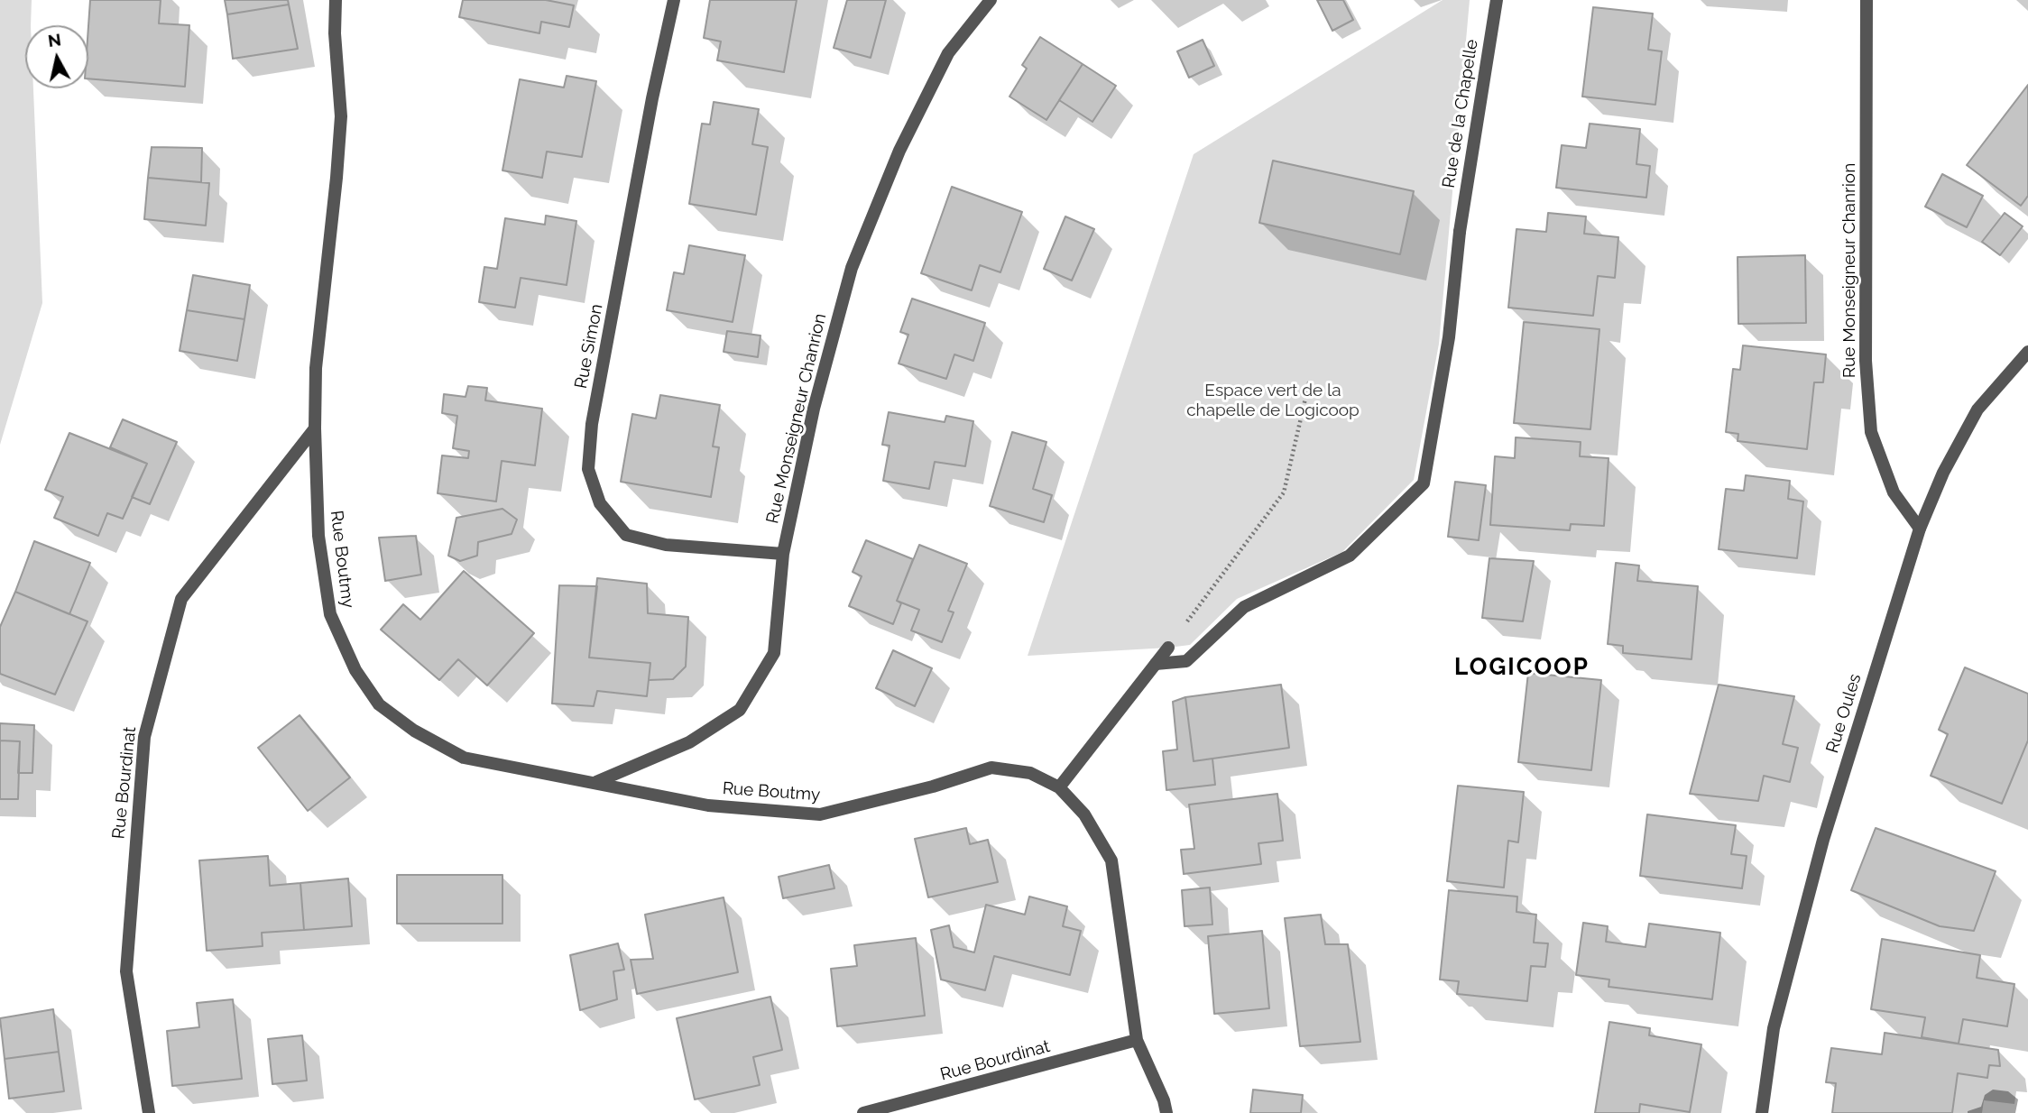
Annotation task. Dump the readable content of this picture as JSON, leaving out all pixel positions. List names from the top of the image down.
{
  "streets": {
    "street": [
      "Rue de la Chapelle",
      "Rue Monseigneur Chanrion",
      "Rue Simon",
      "Rue Boutmy",
      "Rue Oules",
      "Rue Bourdinat"
    ]
  },
  "crossings": [
    ["Rue Monseigneur Chanrion", "Rue Simon"],
    ["Rue Monseigneur Chanrion", "Rue Boutmy"],
    ["Rue Monseigneur Chanrion", "Rue Oules"],
    ["Rue Boutmy", "Rue Bourdinat"]
  ],
  "districts": ["LOGICOOP"],
  "parks": ["Espace vert de la chapelle de Logicoop"],
  "north": "top"
}
